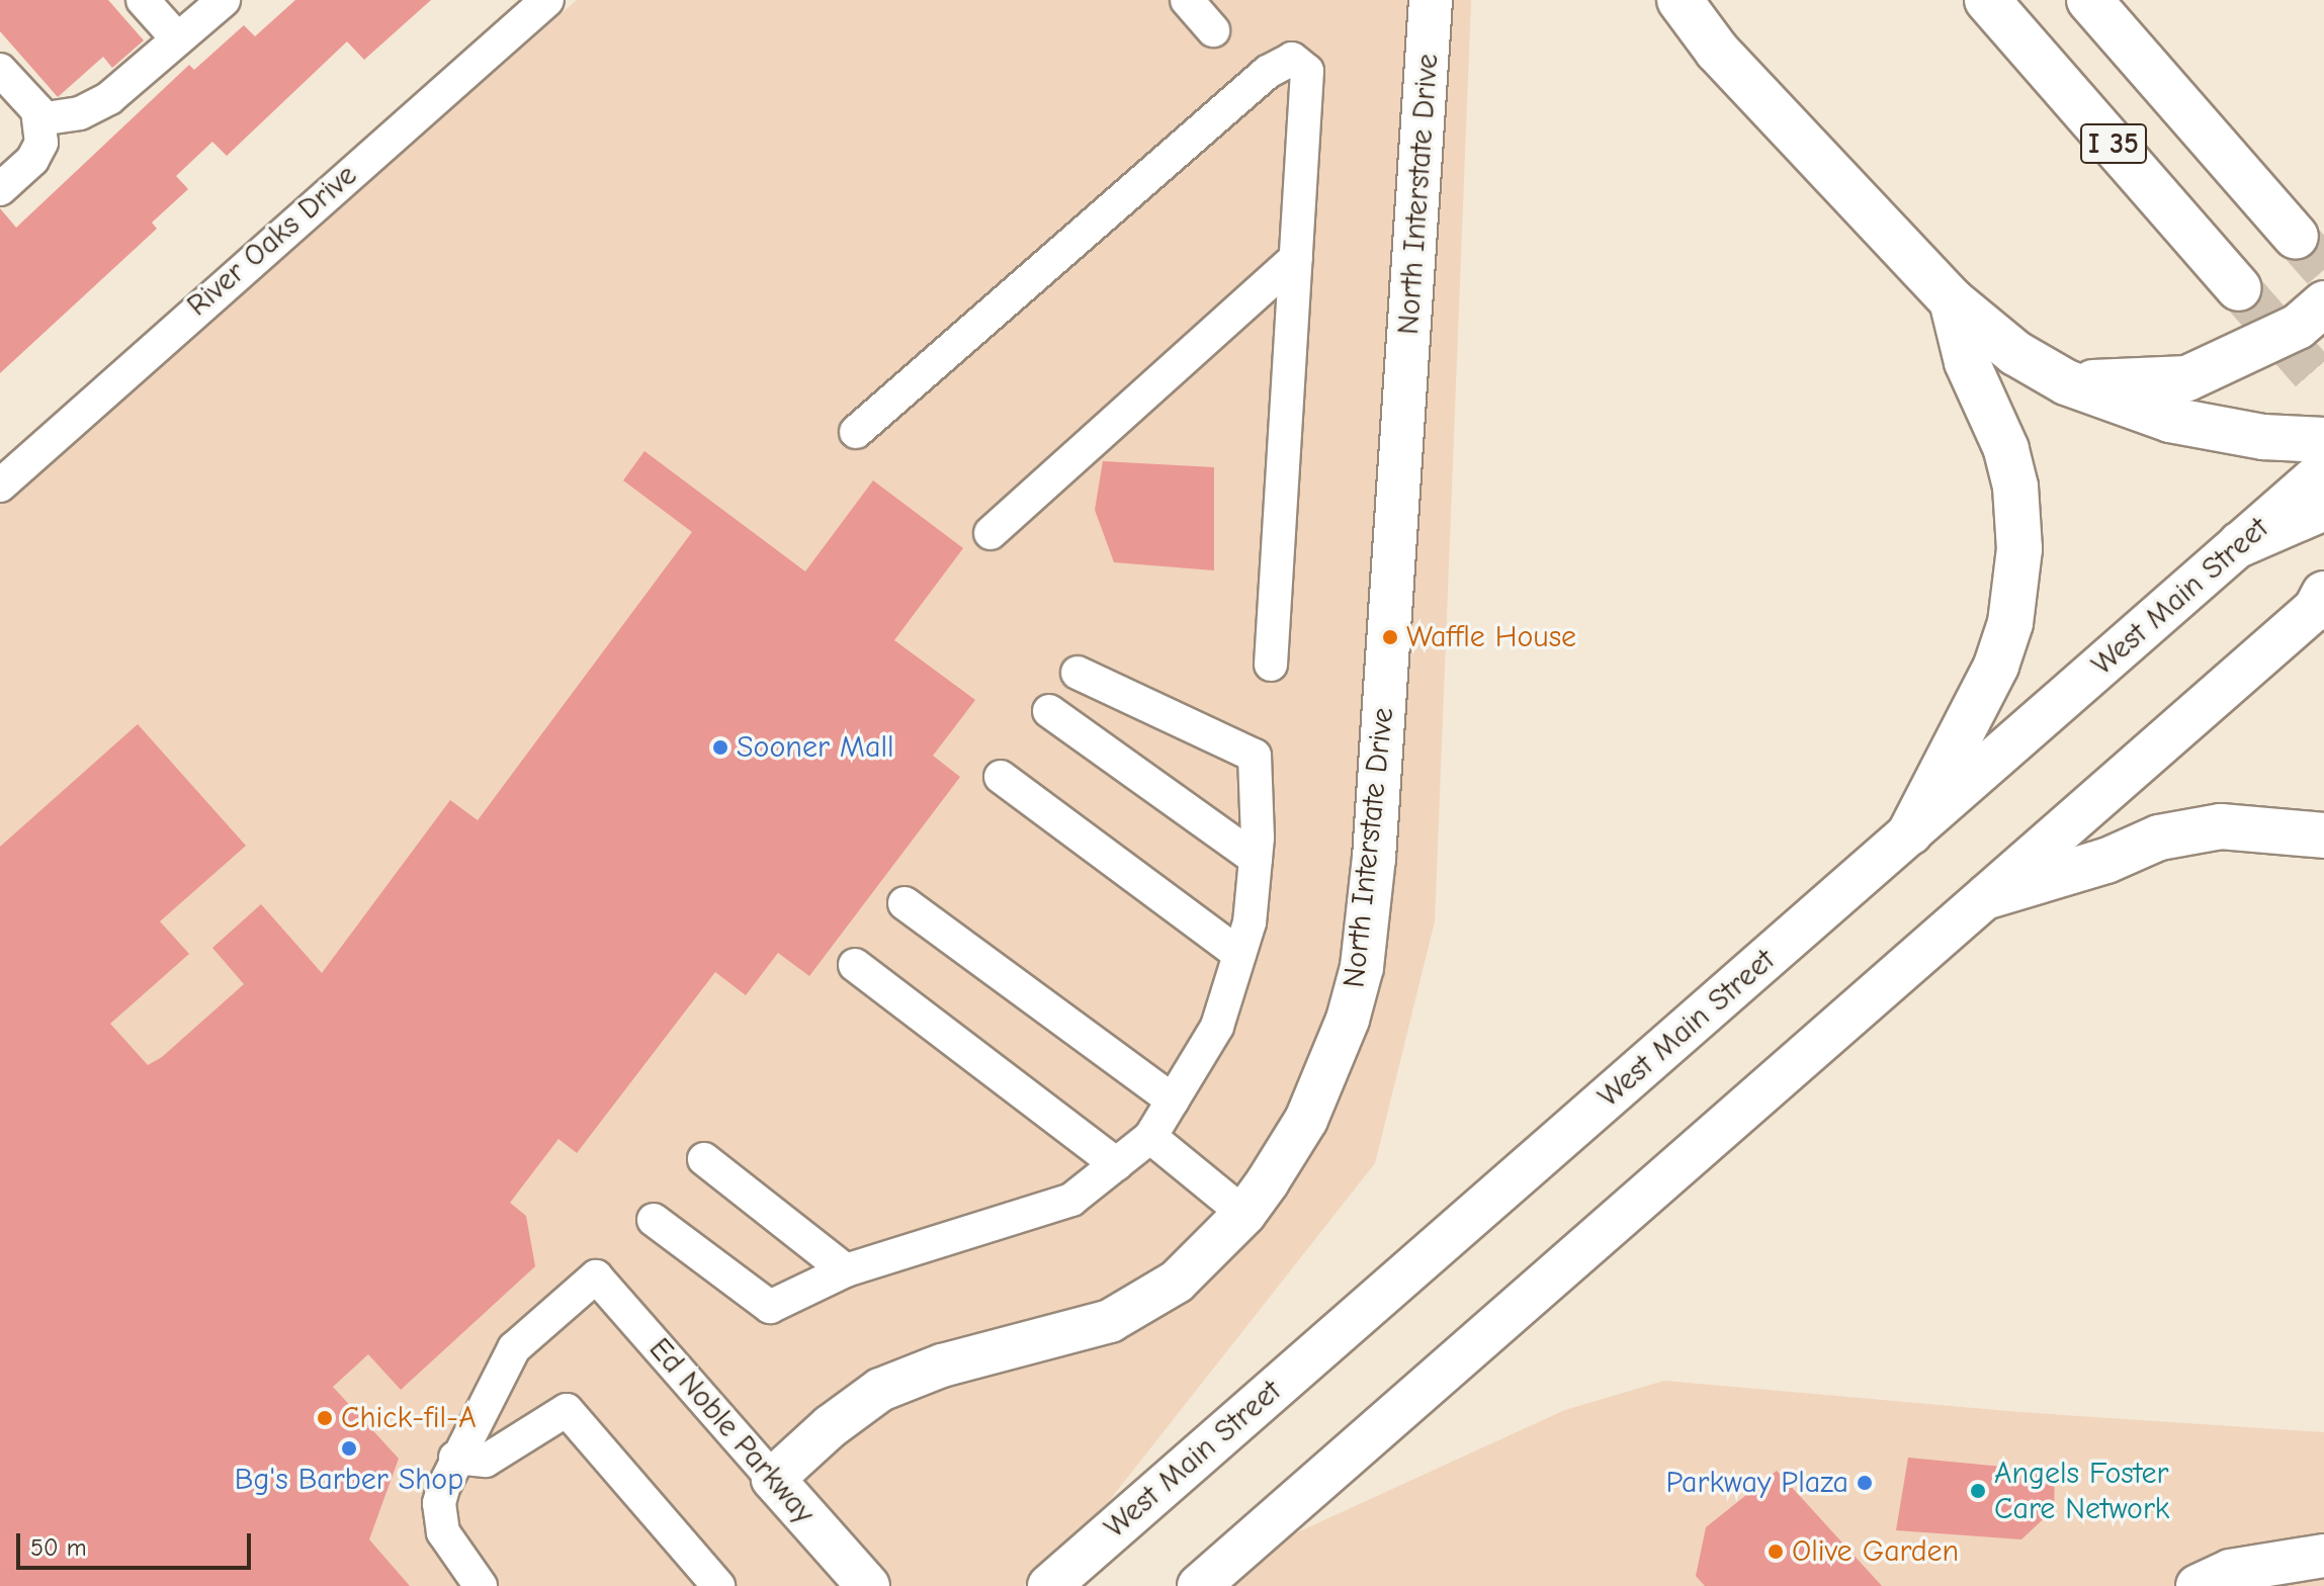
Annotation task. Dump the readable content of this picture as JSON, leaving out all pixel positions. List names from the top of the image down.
{
  "streets": {
    "highway": ["I 35"],
    "main road": ["North Interstate Drive", "West Main Street", "Ed Noble Parkway"],
    "street": ["River Oaks Drive"]
  },
  "crossings": [
    ["North Interstate Drive", "Ed Noble Parkway"]
  ],
  "places": [
    "Waffle House",
    "Sooner Mall",
    "Chick-fil-A",
    "Bg's Barber Shop",
    "Parkway Plaza",
    "Angels Foster Care Network",
    "Olive Garden"
  ],
  "scale_bar": "50 m"
}
